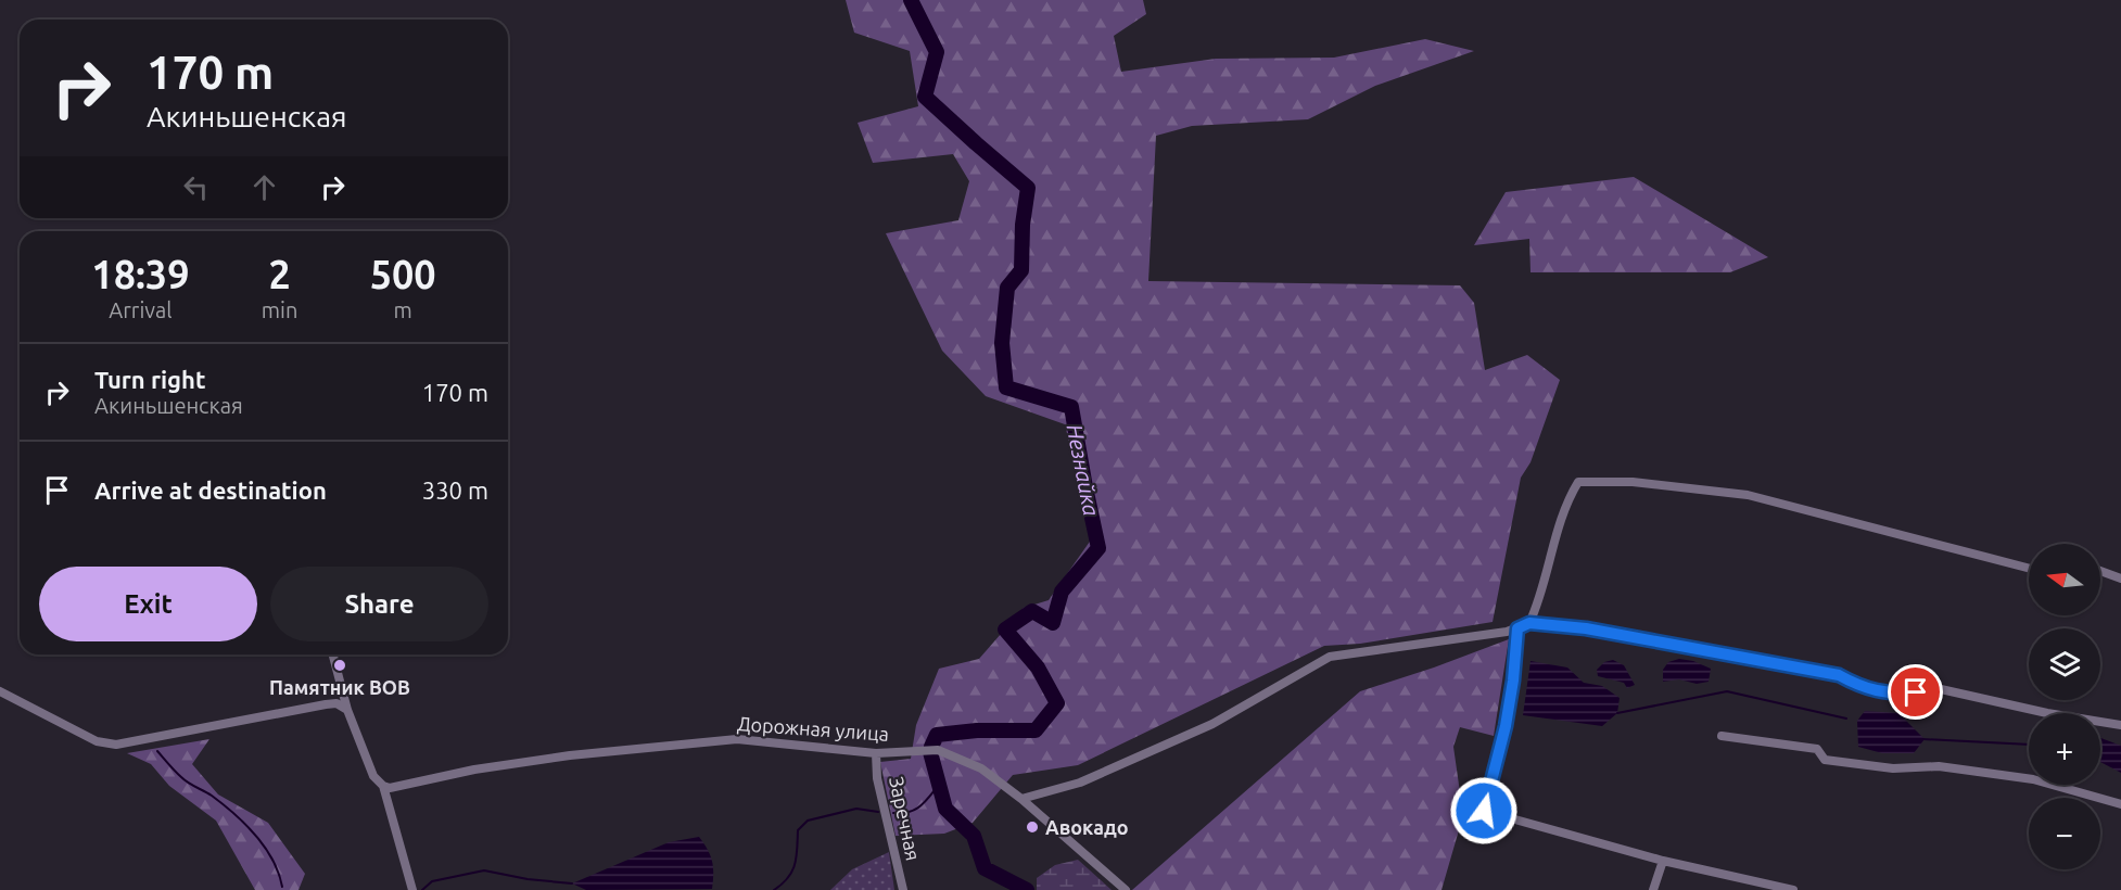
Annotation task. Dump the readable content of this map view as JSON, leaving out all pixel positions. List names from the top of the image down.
{
  "streets": {
    "street": ["Дорожная улица", "Заречная"]
  },
  "crossings": [
    ["Дорожная улица", "Заречная"]
  ],
  "water": ["Незнайка"],
  "places": ["Памятник ВОВ", "Авокадо"],
  "north": "left",
  "page": {
    "turn": ["170 m", "Акиньшенская"],
    "eta": [
      "18:39",
      "Arrival",
      "2",
      "min",
      "500",
      "m"
    ],
    "list": [
      {
        "name": "Turn right",
        "note": "Акиньшенская",
        "value": "170 m"
      },
      {
        "name": "Arrive at destination",
        "value": "330 m"
      }
    ],
    "map_buttons": ["+", "−"],
    "buttons": ["Exit", "Share"]
  }
}
